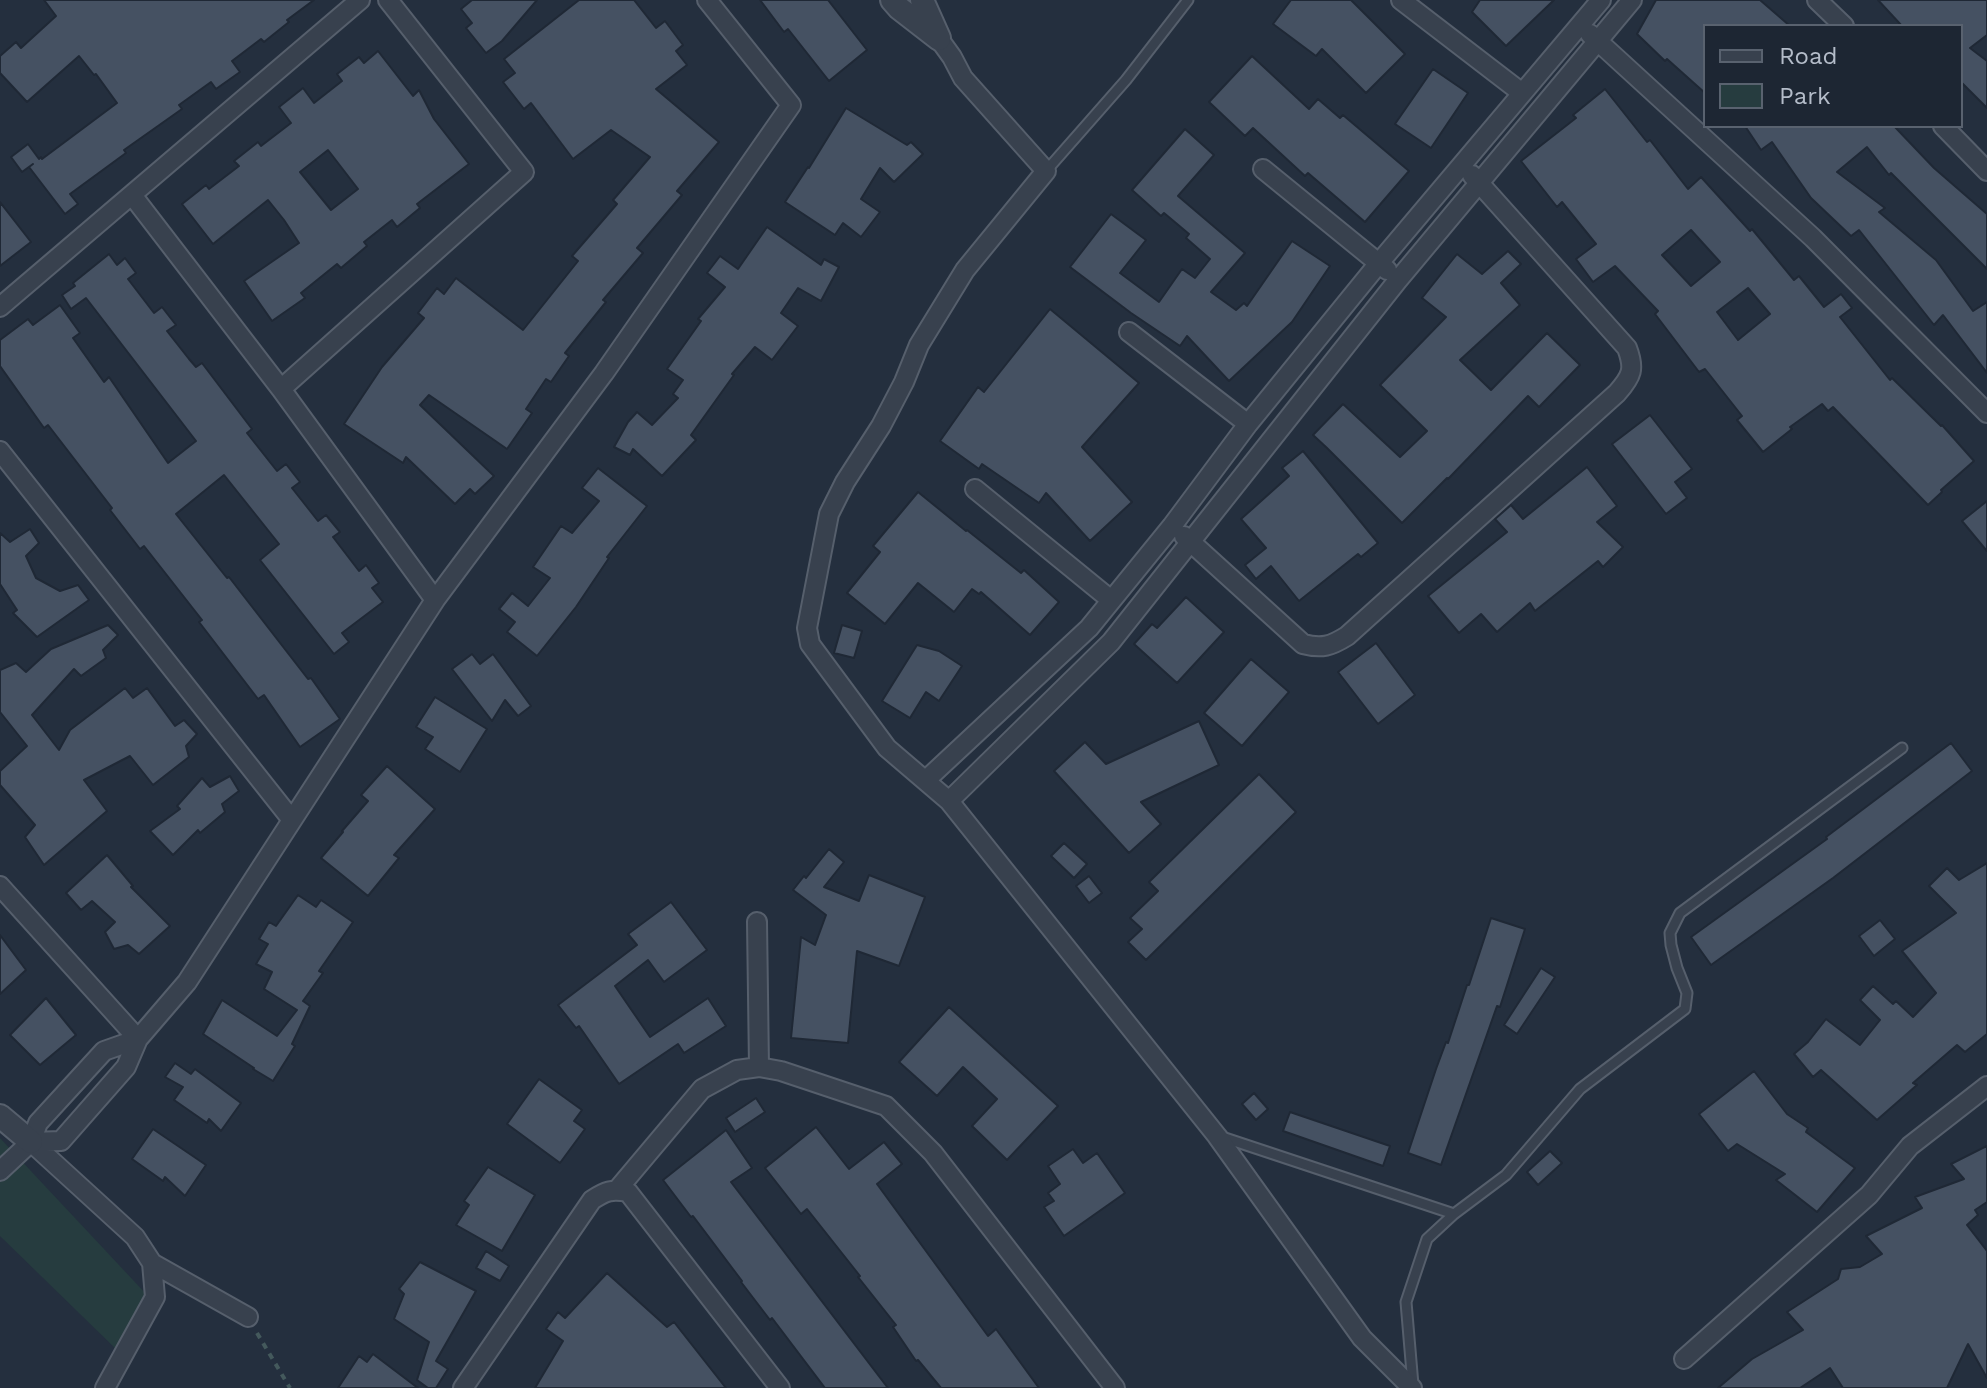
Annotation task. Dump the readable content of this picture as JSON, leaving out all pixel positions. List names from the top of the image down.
{
  "legend": ["Road", "Park"]
}
